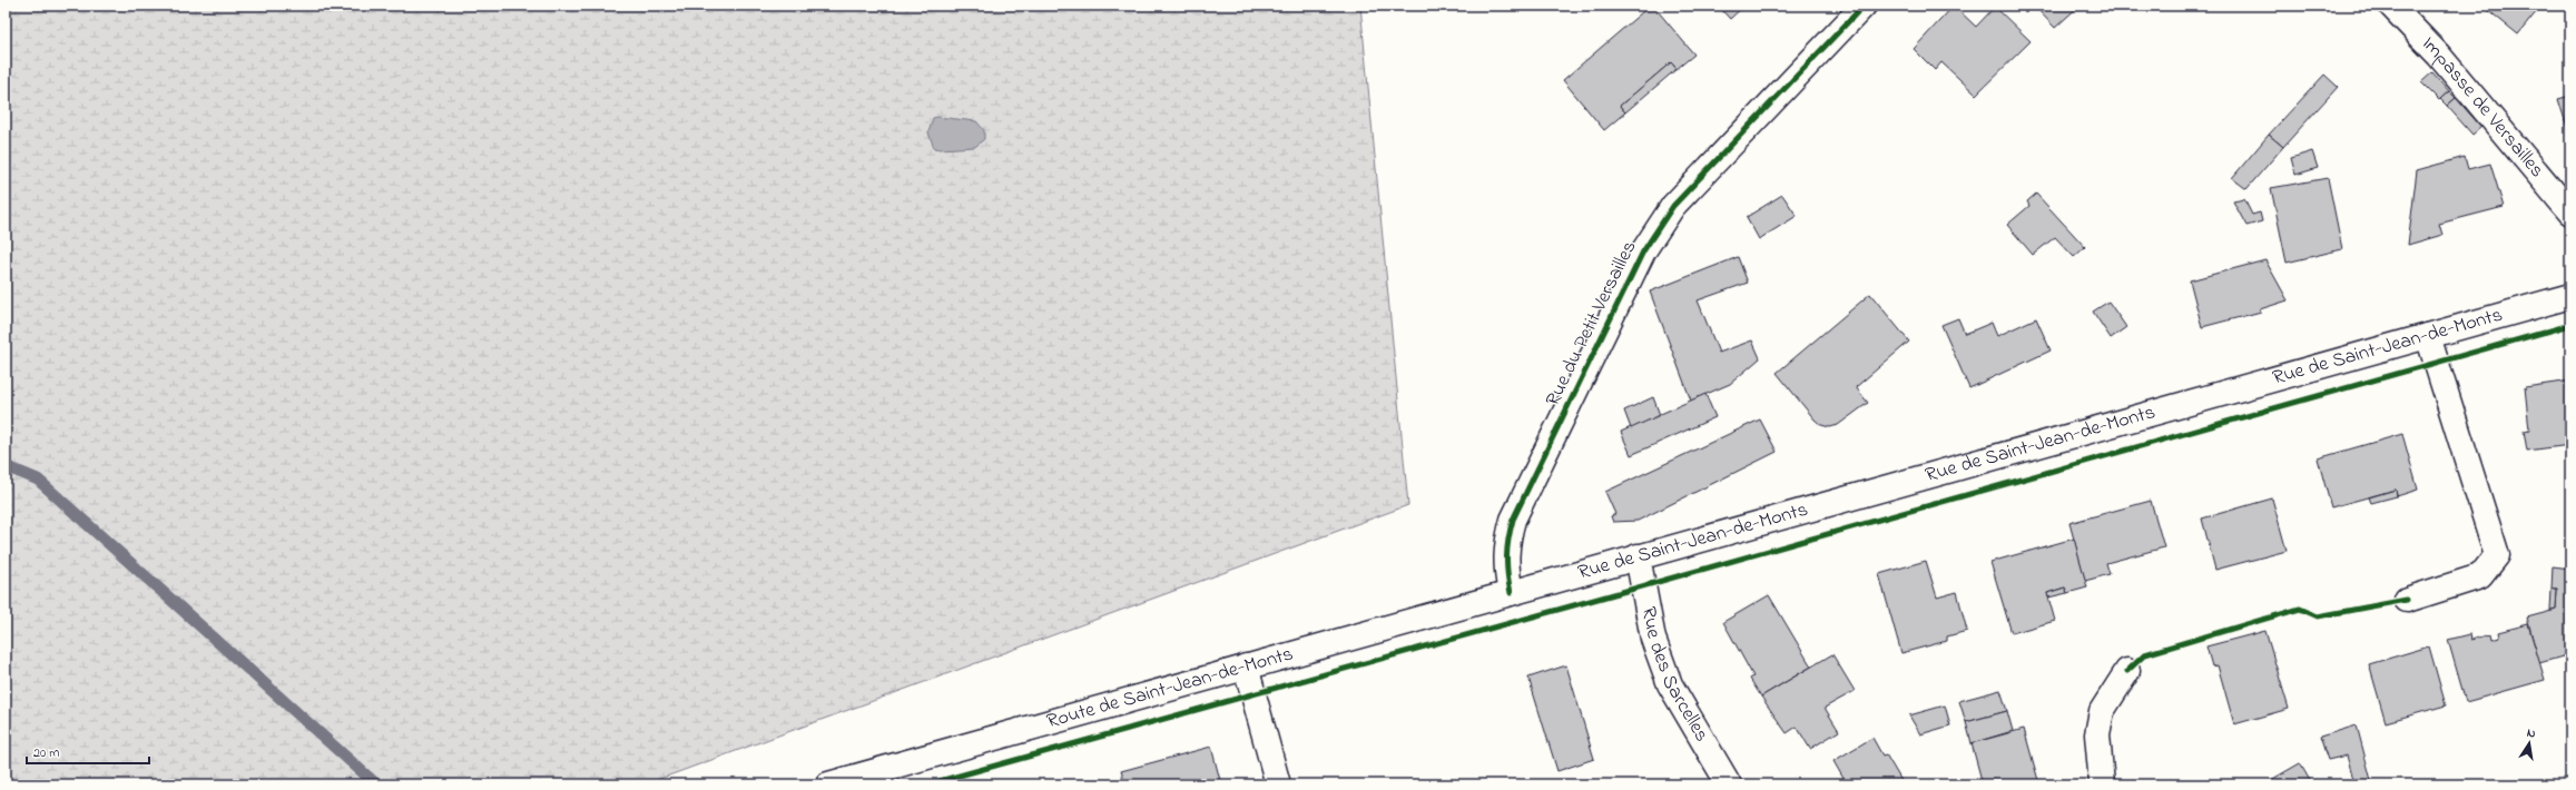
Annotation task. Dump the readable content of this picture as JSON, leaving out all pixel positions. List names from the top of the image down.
{
  "streets": {
    "street": [
      "Impasse de Versailles",
      "Rue du Petit Versailles",
      "Rue de Saint-Jean-de-Monts",
      "Rue des Sarcelles",
      "Route de Saint-Jean-de-Monts"
    ]
  },
  "crossings": [
    ["Rue du Petit Versailles", "Rue de Saint-Jean-de-Monts"],
    ["Rue du Petit Versailles", "Route de Saint-Jean-de-Monts"],
    ["Rue de Saint-Jean-de-Monts", "Rue des Sarcelles"],
    ["Rue de Saint-Jean-de-Monts", "Route de Saint-Jean-de-Monts"]
  ],
  "scale_bar": "20 m",
  "north": "top"
}
